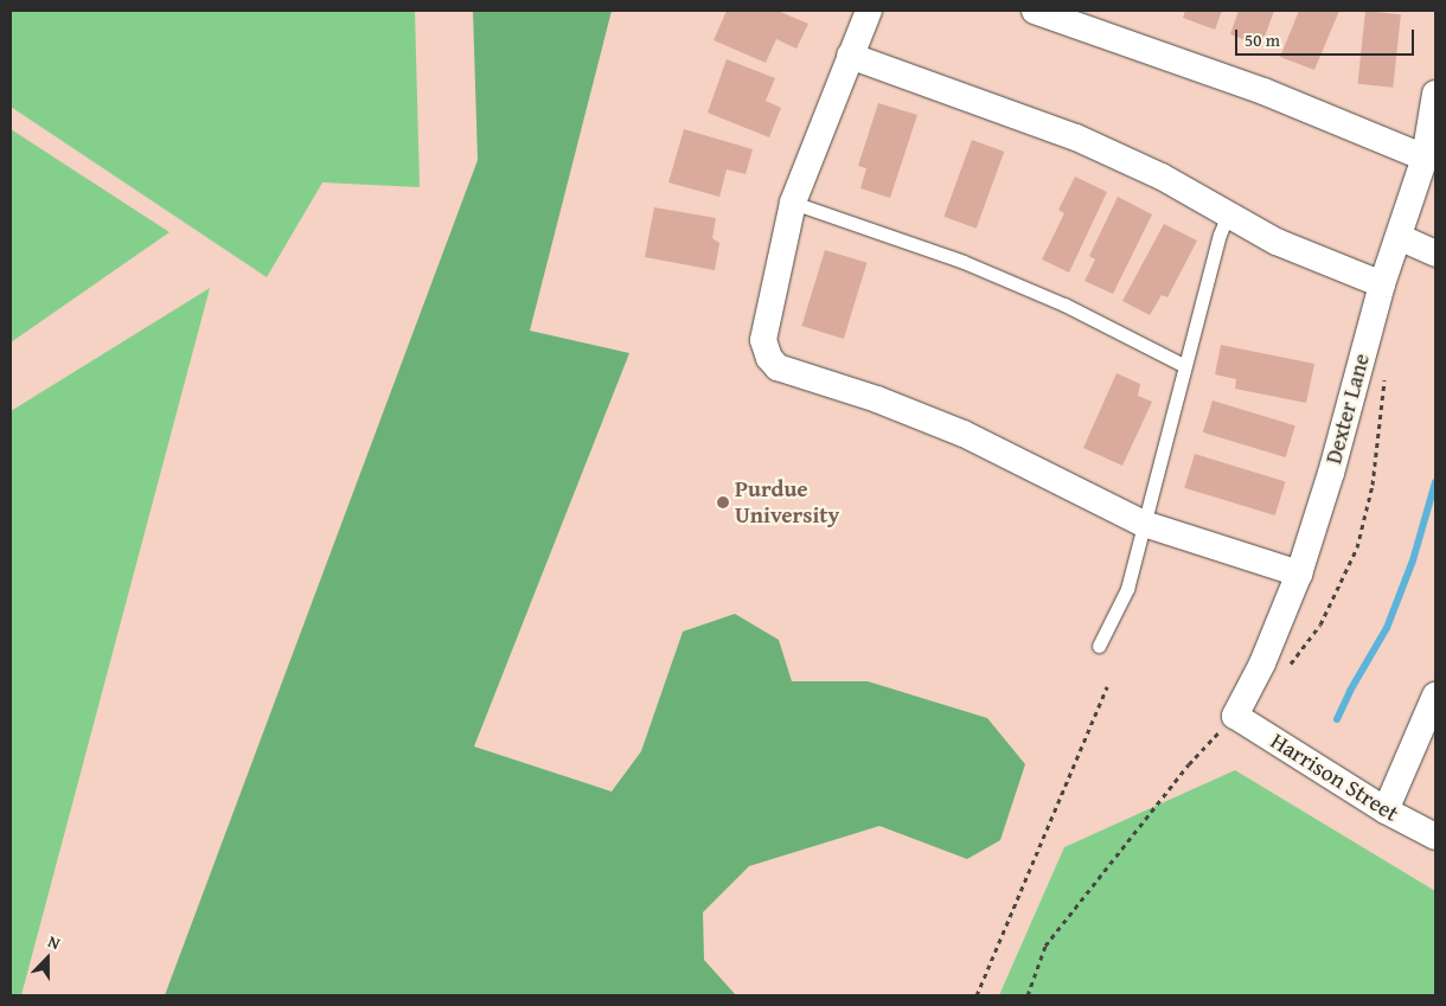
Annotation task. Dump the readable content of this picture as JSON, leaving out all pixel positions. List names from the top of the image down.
{
  "streets": {
    "street": ["Dexter Lane", "Harrison Street"]
  },
  "crossings": [
    ["Dexter Lane", "Harrison Street"]
  ],
  "places": ["Purdue University"],
  "scale_bar": "50 m",
  "north": "top"
}
